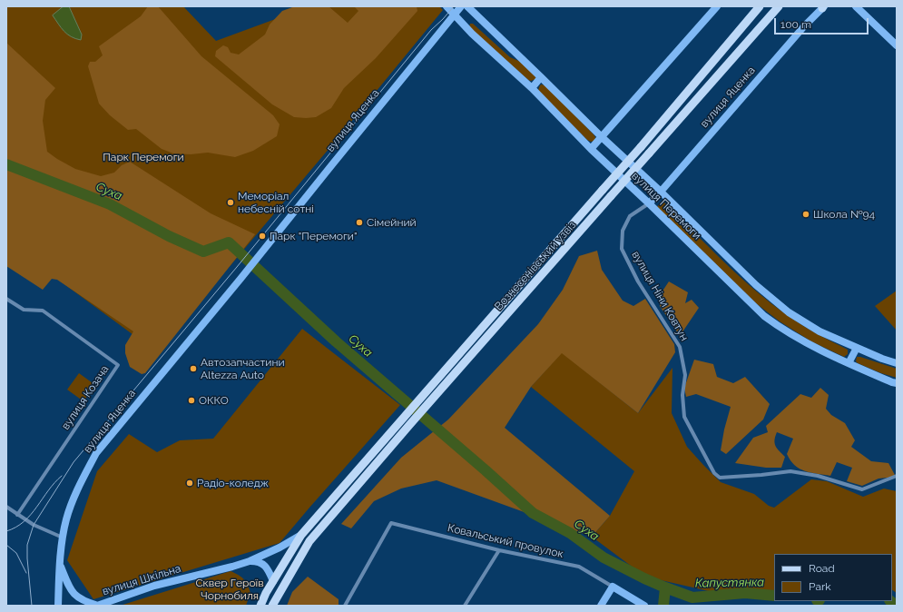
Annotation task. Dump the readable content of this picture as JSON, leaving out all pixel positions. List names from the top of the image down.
{
  "streets": {
    "main road": [
      "вулиця Яценка",
      "вулиця Перемоги",
      "Вознесенівський узвіз",
      "вулиця Шкільна"
    ],
    "street": ["вулиця Ніни Ковтун", "вулиця Козача", "Ковальський провулок"]
  },
  "crossings": [
    ["вулиця Яценка", "вулиця Перемоги"],
    ["вулиця Яценка", "вулиця Ніни Ковтун"],
    ["вулиця Яценка", "вулиця Шкільна"],
    ["вулиця Перемоги", "вулиця Ніни Ковтун"],
    ["Вознесенівський узвіз", "вулиця Шкільна"]
  ],
  "water": ["Суха", "Капустянка"],
  "parks": ["Парк Перемоги", "Сквер Героїв Чорнобиля"],
  "places": [
    "Меморіал небесній сотні",
    "Школа №94",
    "Сімейний",
    "Парк \"Перемоги\"",
    "Автозапчастини Altezza Auto",
    "ОККО",
    "Радіо-коледж"
  ],
  "legend": ["Road", "Park"],
  "scale_bar": "100 m"
}
